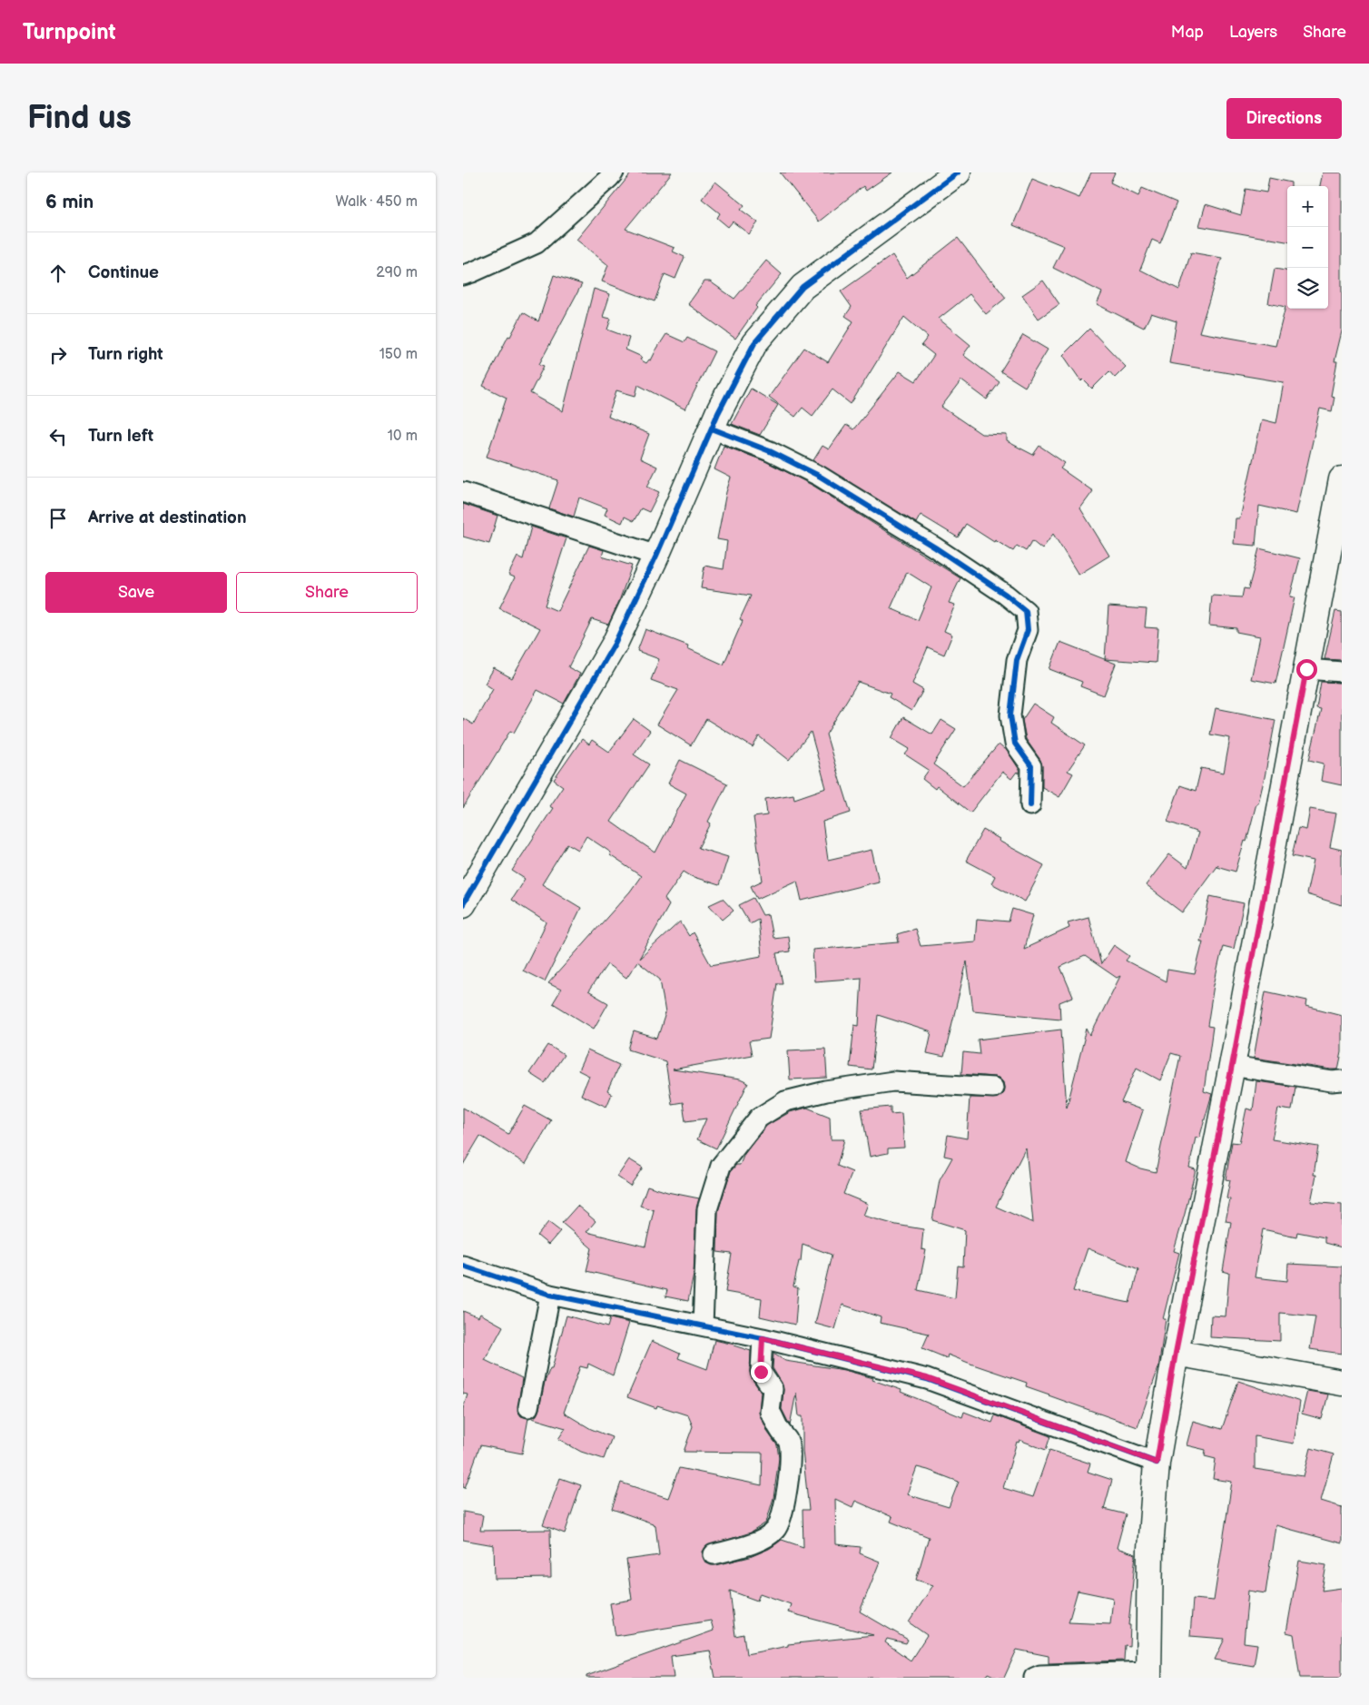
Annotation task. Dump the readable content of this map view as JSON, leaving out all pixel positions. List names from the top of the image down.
{
  "page": {
    "header": "Turnpoint",
    "nav": ["Map", "Layers", "Share"],
    "buttons": [
      "Directions",
      ["Save", "Share"]
    ],
    "title": "Find us",
    "heading": ["6 min", "Walk · 450 m"],
    "map_buttons": ["+", "−"],
    "list": [
      ["Continue", "290 m"],
      ["Turn right", "150 m"],
      ["Turn left", "10 m"],
      "Arrive at destination"
    ]
  }
}
